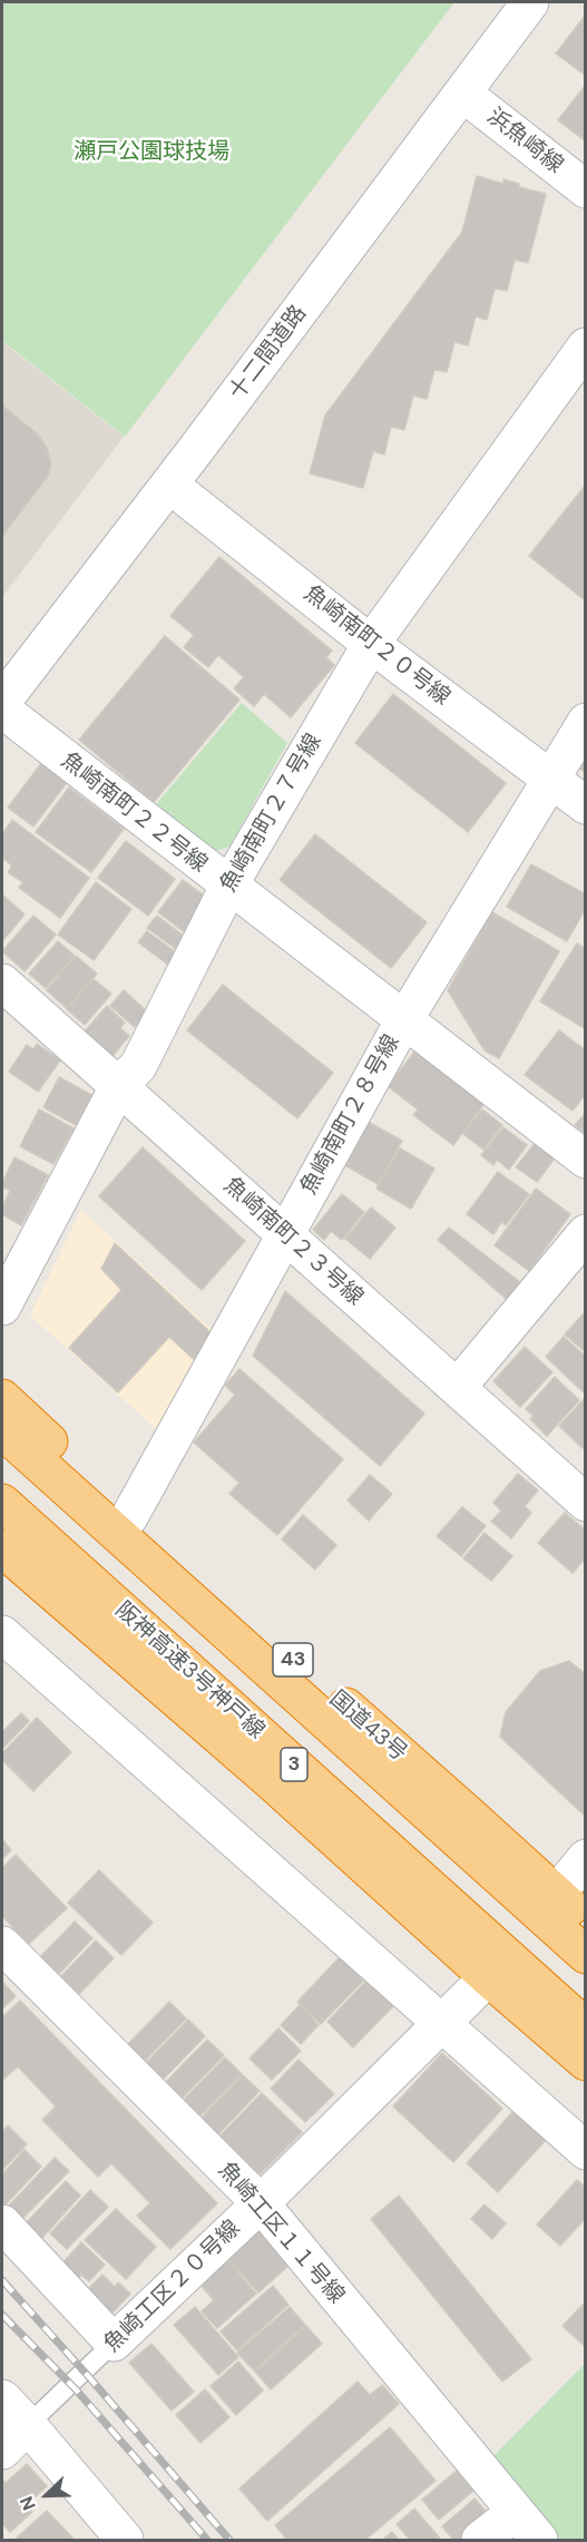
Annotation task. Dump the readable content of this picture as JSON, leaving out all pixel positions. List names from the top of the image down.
{
  "streets": {
    "highway": [
      "43",
      "阪神高速3号神戸線",
      "国道43号",
      "3"
    ],
    "street": [
      "浜魚崎線",
      "十二間道路",
      "魚崎南町２０号線",
      "魚崎南町２２号線",
      "魚崎南町２７号線",
      "魚崎南町２８号線",
      "魚崎南町２３号線",
      "魚崎工区１１号線",
      "魚崎工区２０号線"
    ]
  },
  "crossings": [
    ["浜魚崎線", "十二間道路"],
    ["十二間道路", "魚崎南町２０号線"],
    ["魚崎南町２０号線", "魚崎南町２７号線"],
    ["魚崎南町２０号線", "魚崎南町２８号線"],
    ["魚崎南町２２号線", "魚崎南町２７号線"],
    ["魚崎南町２２号線", "魚崎南町２８号線"],
    ["魚崎南町２７号線", "魚崎南町２３号線"],
    ["魚崎南町２８号線", "魚崎南町２３号線"],
    ["魚崎南町２８号線", "国道43号"],
    ["魚崎工区１１号線", "魚崎工区２０号線"]
  ],
  "parks": ["瀬戸公園球技場"],
  "north": "bottom left"
}
